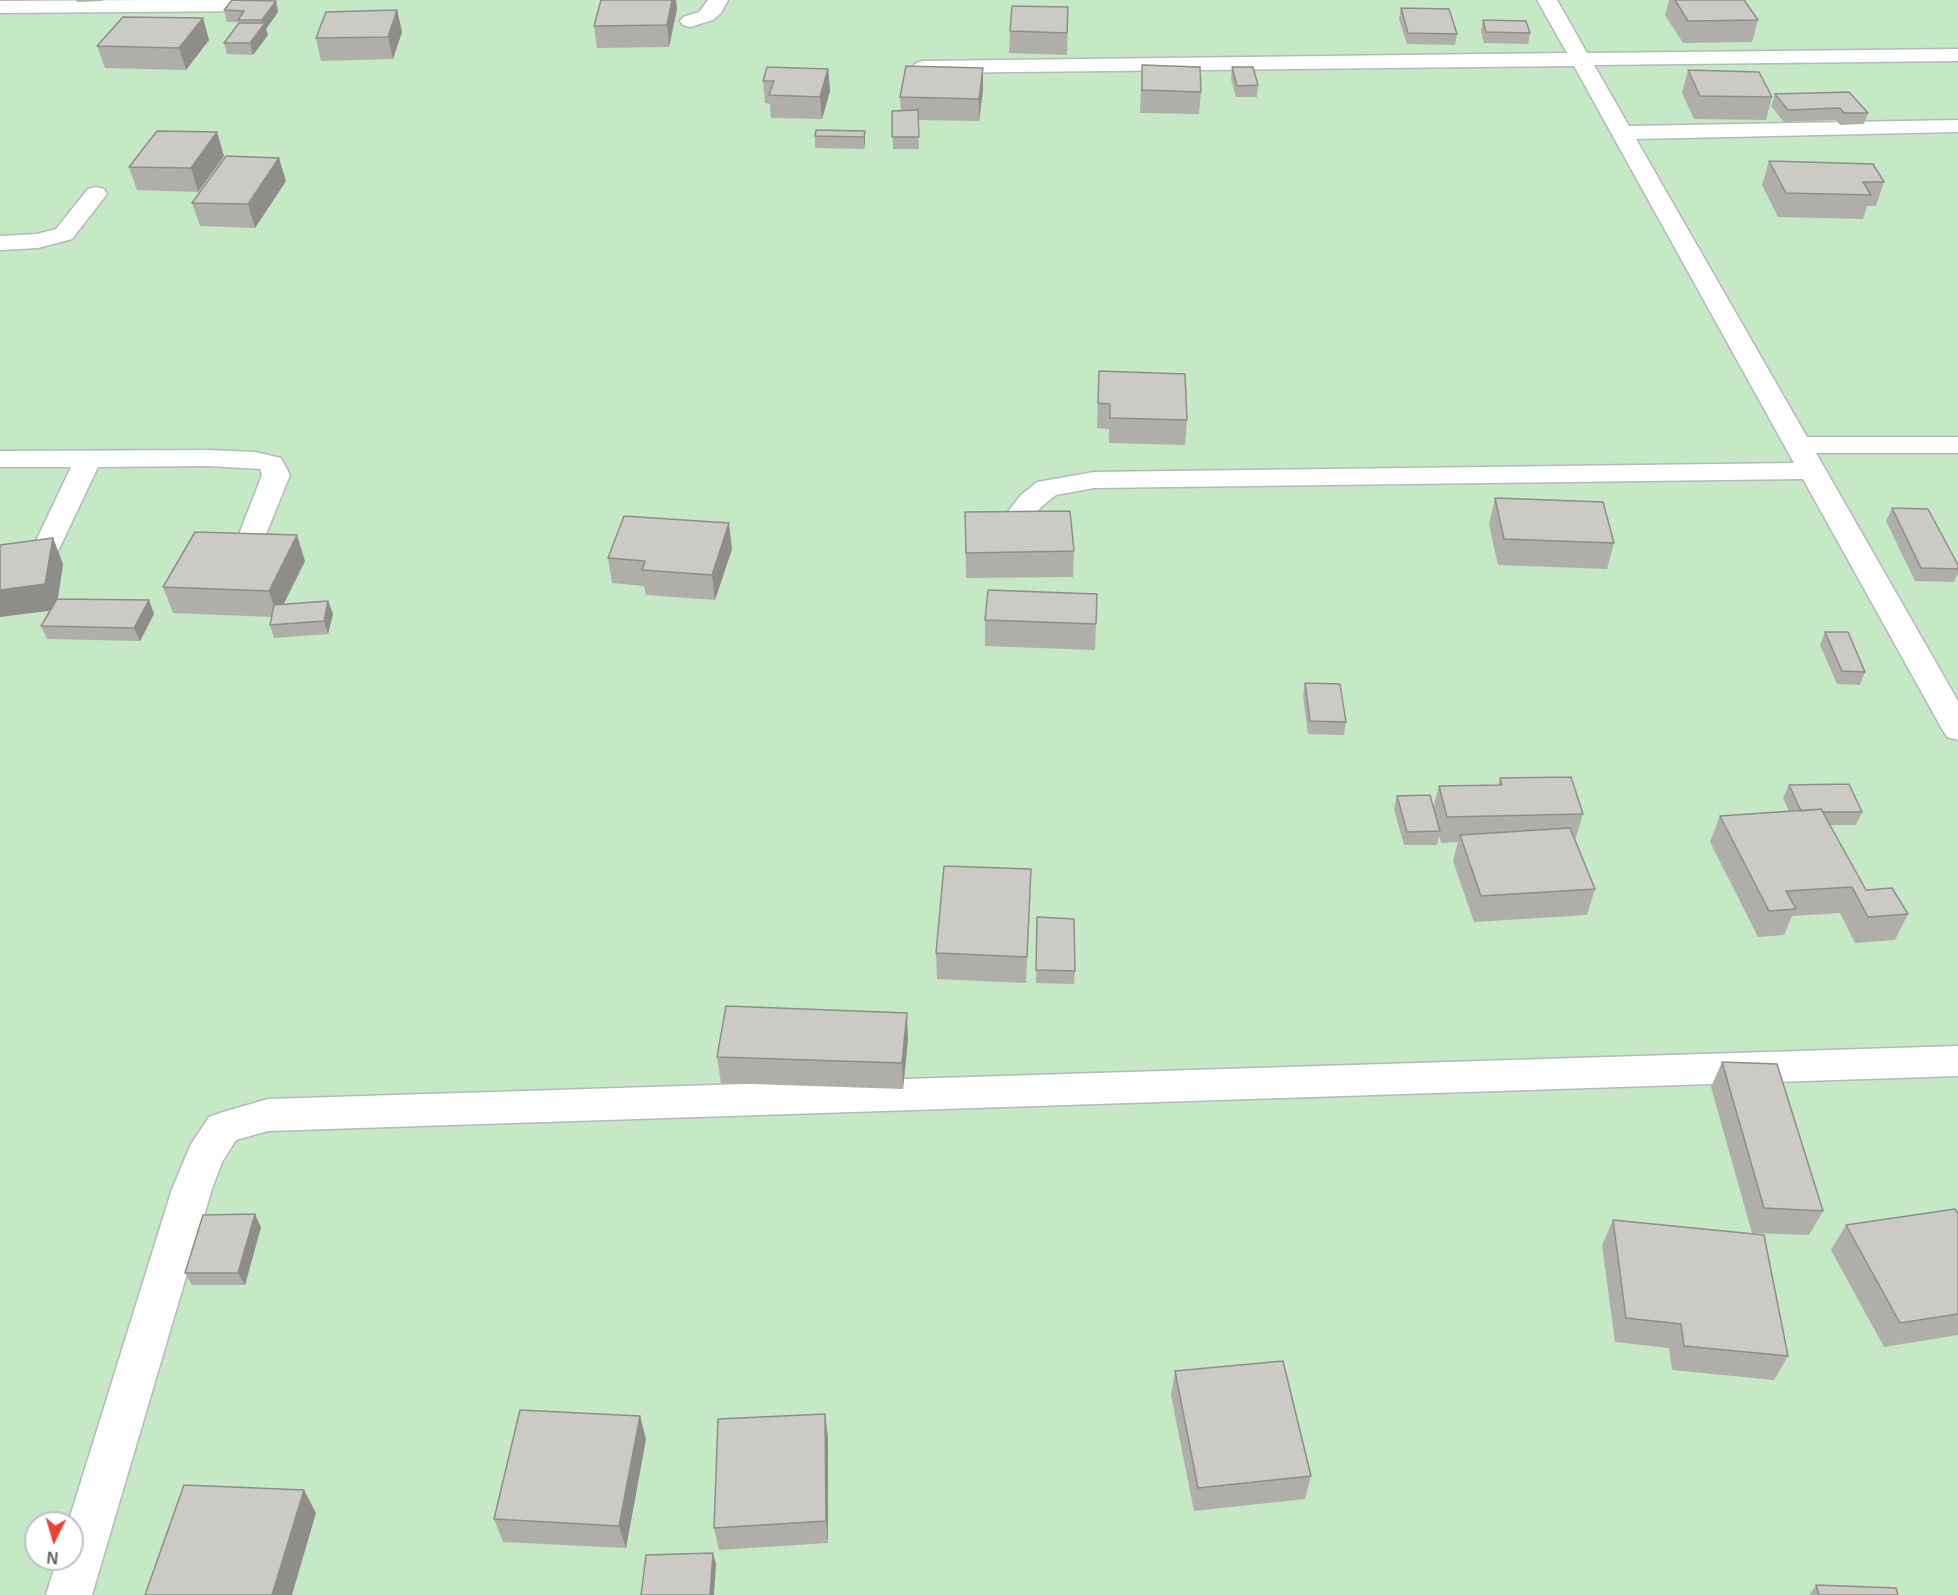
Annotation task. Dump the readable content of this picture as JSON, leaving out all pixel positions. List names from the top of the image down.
{
  "north": "bottom"
}
